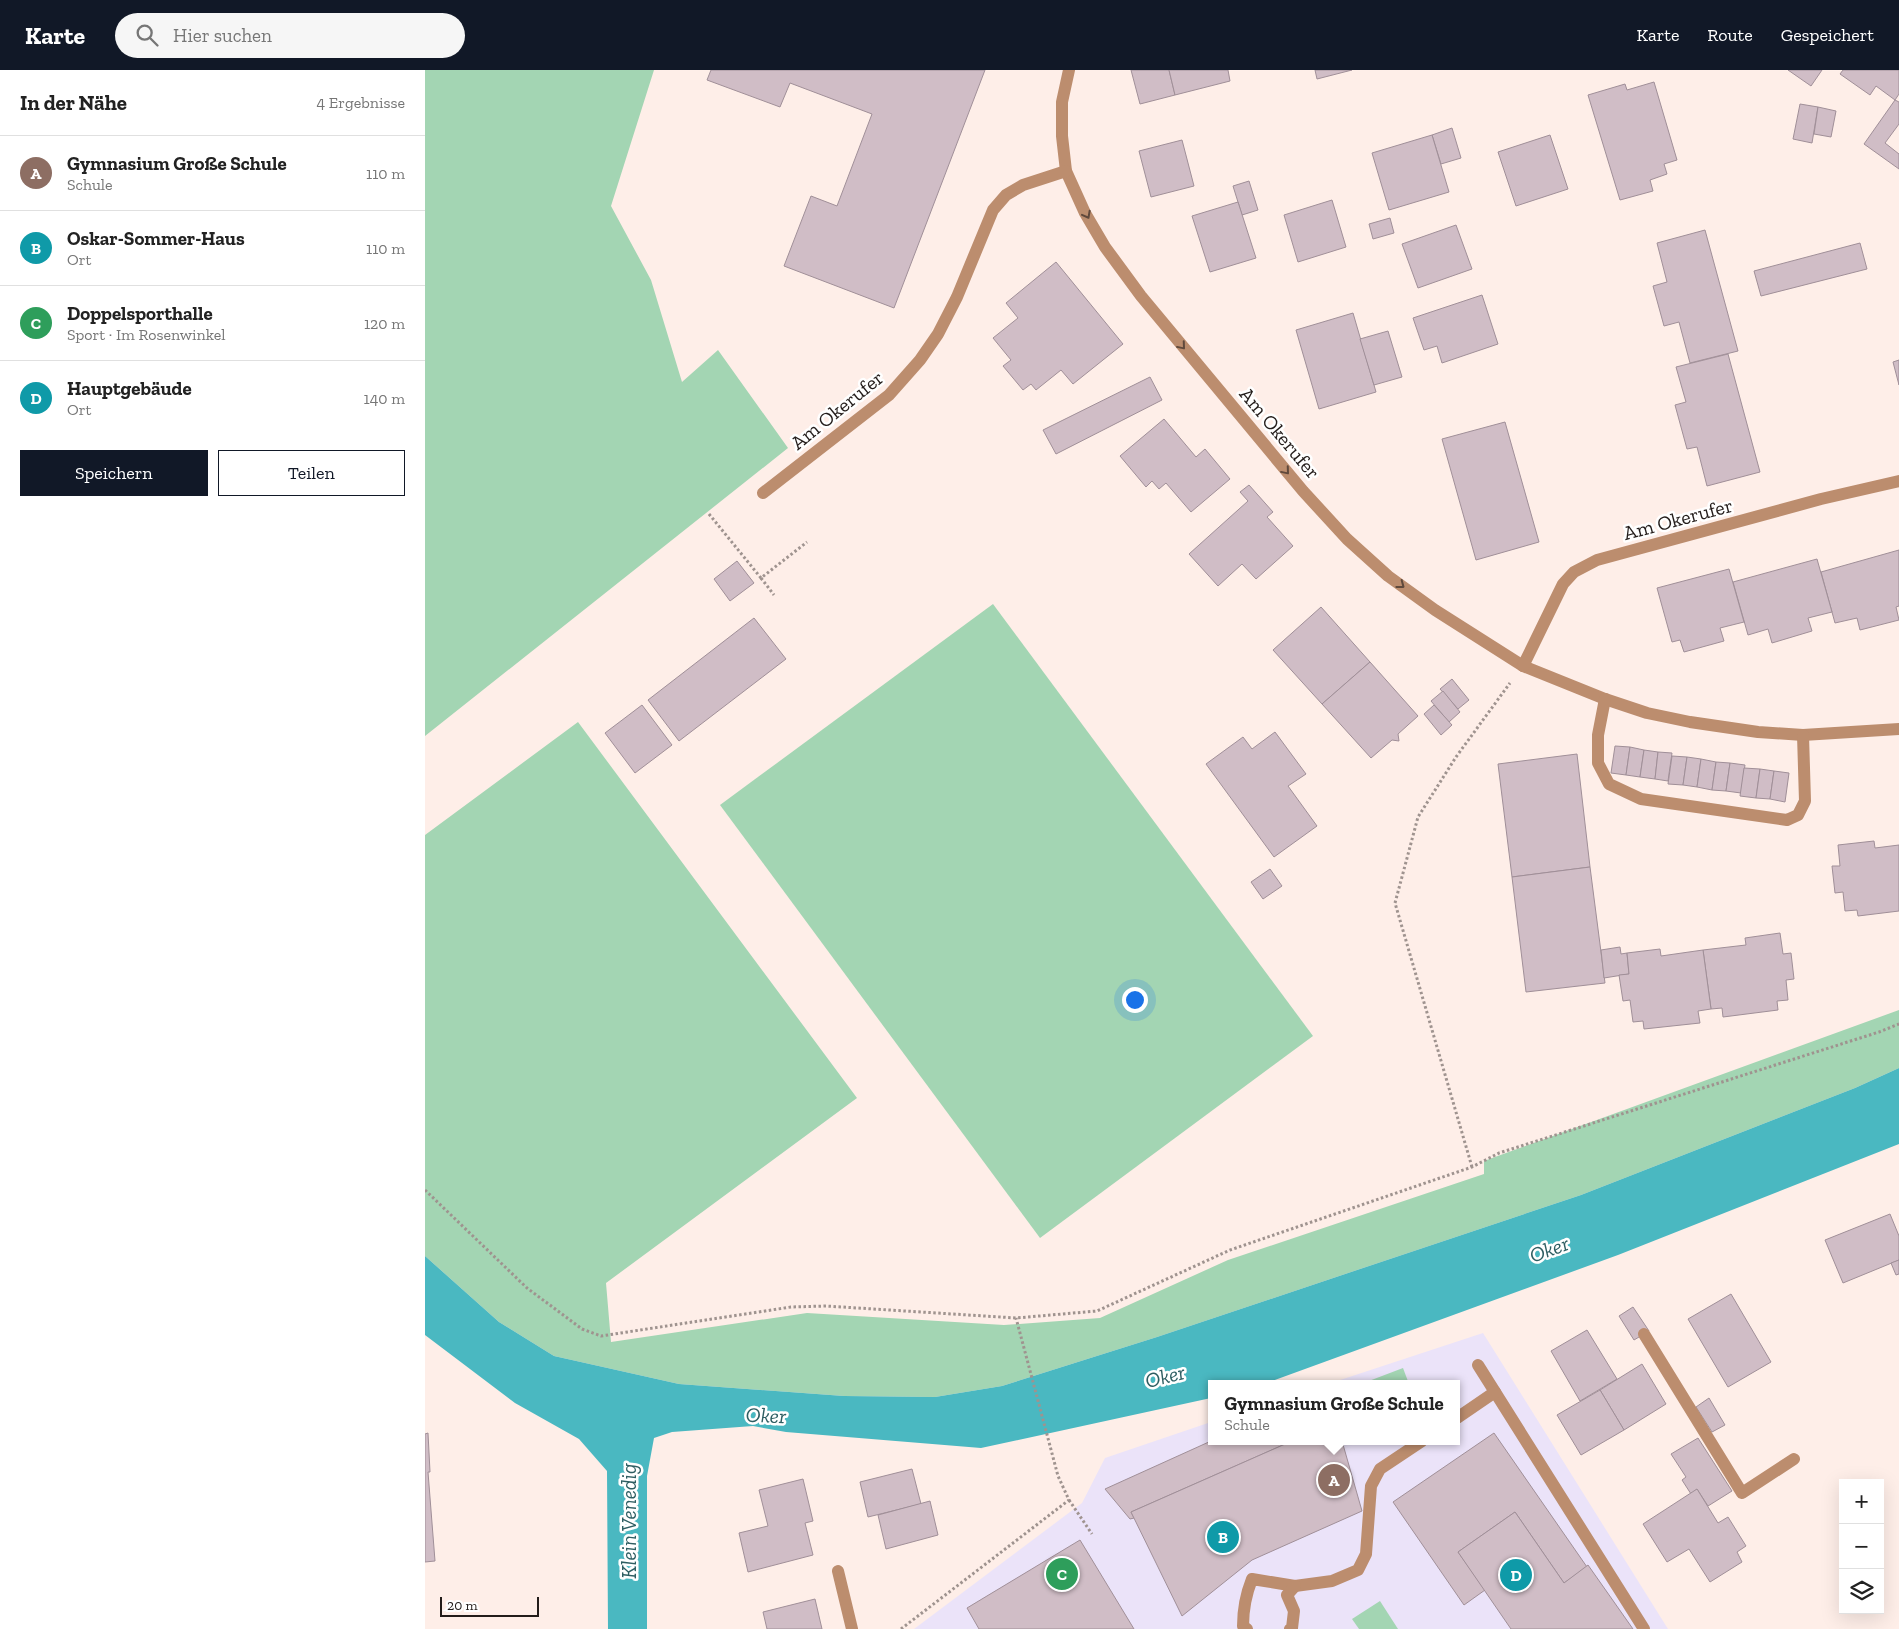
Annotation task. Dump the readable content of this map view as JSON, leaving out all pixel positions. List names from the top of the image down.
{
  "streets": {
    "street": ["Am Okerufer"]
  },
  "water": ["Oker", "Klein Venedig"],
  "scale_bar": "20 m",
  "page": {
    "header": "Karte",
    "search": "Hier suchen",
    "nav": ["Karte", "Route", "Gespeichert"],
    "heading": ["In der Nähe", "4 Ergebnisse"],
    "list": [
      {
        "mark": "A",
        "name": "Gymnasium Große Schule",
        "note": "Schule",
        "value": "110 m"
      },
      {
        "mark": "B",
        "name": "Oskar-Sommer-Haus",
        "note": "Ort",
        "value": "110 m"
      },
      {
        "mark": "C",
        "name": "Doppelsporthalle",
        "note": "Sport · Im Rosenwinkel",
        "value": "120 m"
      },
      {
        "mark": "D",
        "name": "Hauptgebäude",
        "note": "Ort",
        "value": "140 m"
      }
    ],
    "buttons": ["Speichern", "Teilen"],
    "popup": ["Gymnasium Große Schule", "Schule"],
    "pins": [
      "A",
      "B",
      "C",
      "D"
    ],
    "map_buttons": ["+", "−"],
    "scale": "20 m"
  }
}
